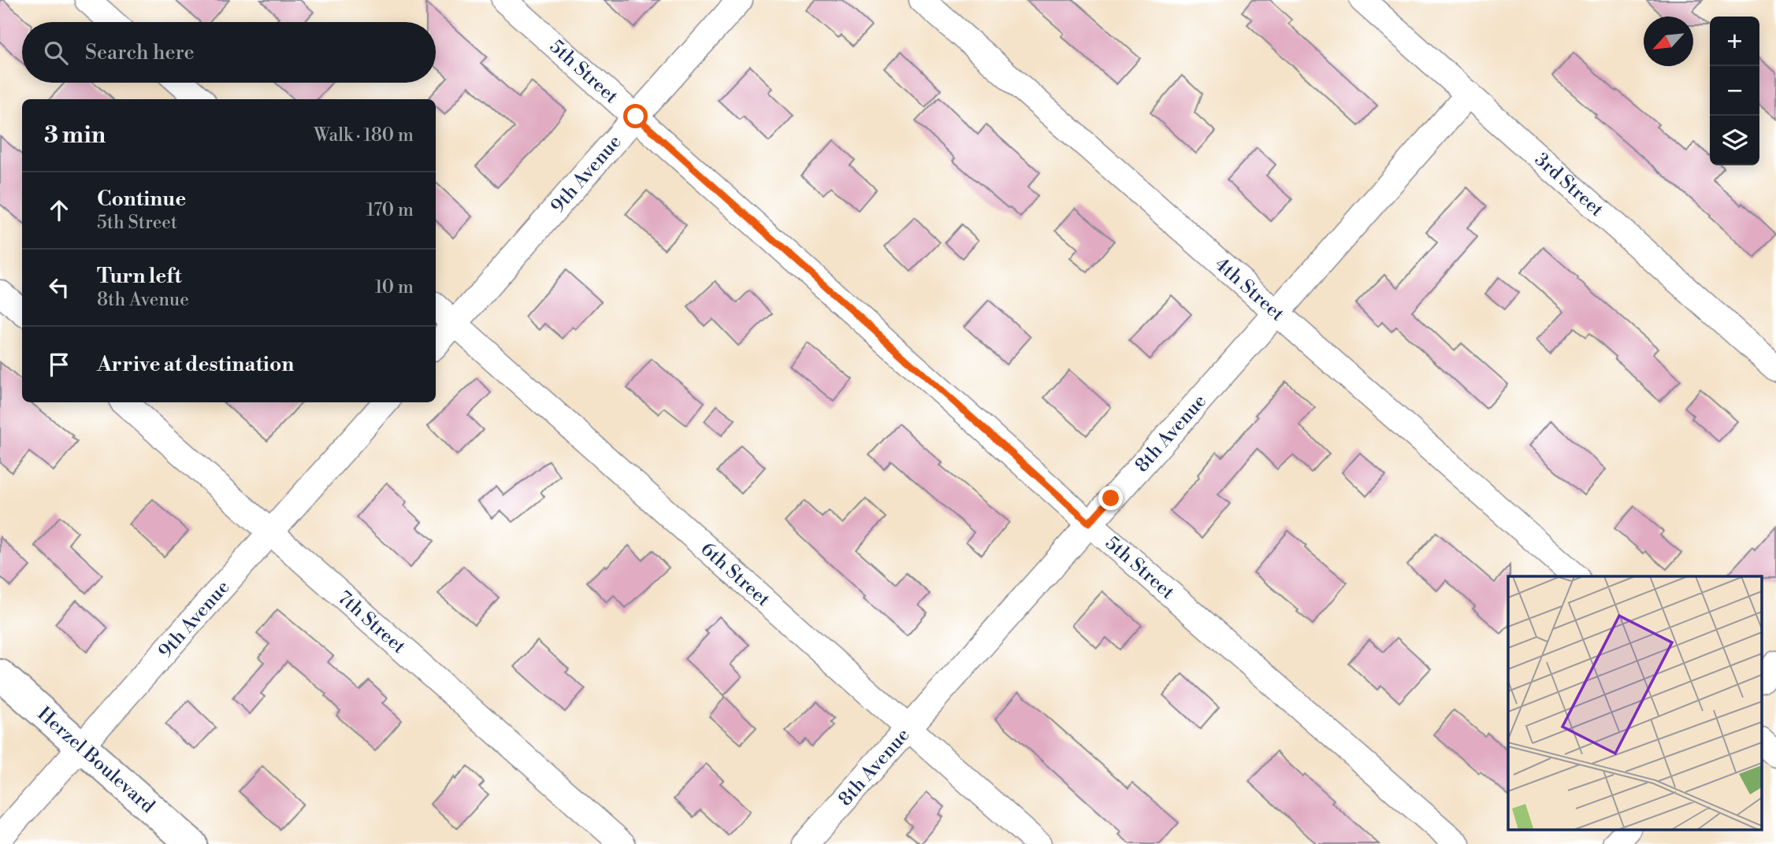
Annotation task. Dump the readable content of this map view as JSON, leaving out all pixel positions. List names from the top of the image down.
{
  "streets": {
    "street": [
      "5th Street",
      "9th Avenue",
      "3rd Street",
      "4th Street",
      "8th Avenue",
      "6th Street",
      "7th Street",
      "Herzel Boulevard"
    ]
  },
  "crossings": [
    ["5th Street", "9th Avenue"],
    ["5th Street", "8th Avenue"],
    ["9th Avenue", "6th Street"],
    ["9th Avenue", "7th Street"],
    ["9th Avenue", "Herzel Boulevard"],
    ["3rd Street", "8th Avenue"],
    ["4th Street", "8th Avenue"],
    ["8th Avenue", "6th Street"]
  ],
  "north": "bottom left",
  "page": {
    "map_buttons": ["+", "−"],
    "search": "Search here",
    "heading": ["3 min", "Walk · 180 m"],
    "list": [
      ["Continue", "5th Street", "170 m"],
      ["Turn left", "8th Avenue", "10 m"],
      "Arrive at destination"
    ]
  }
}
